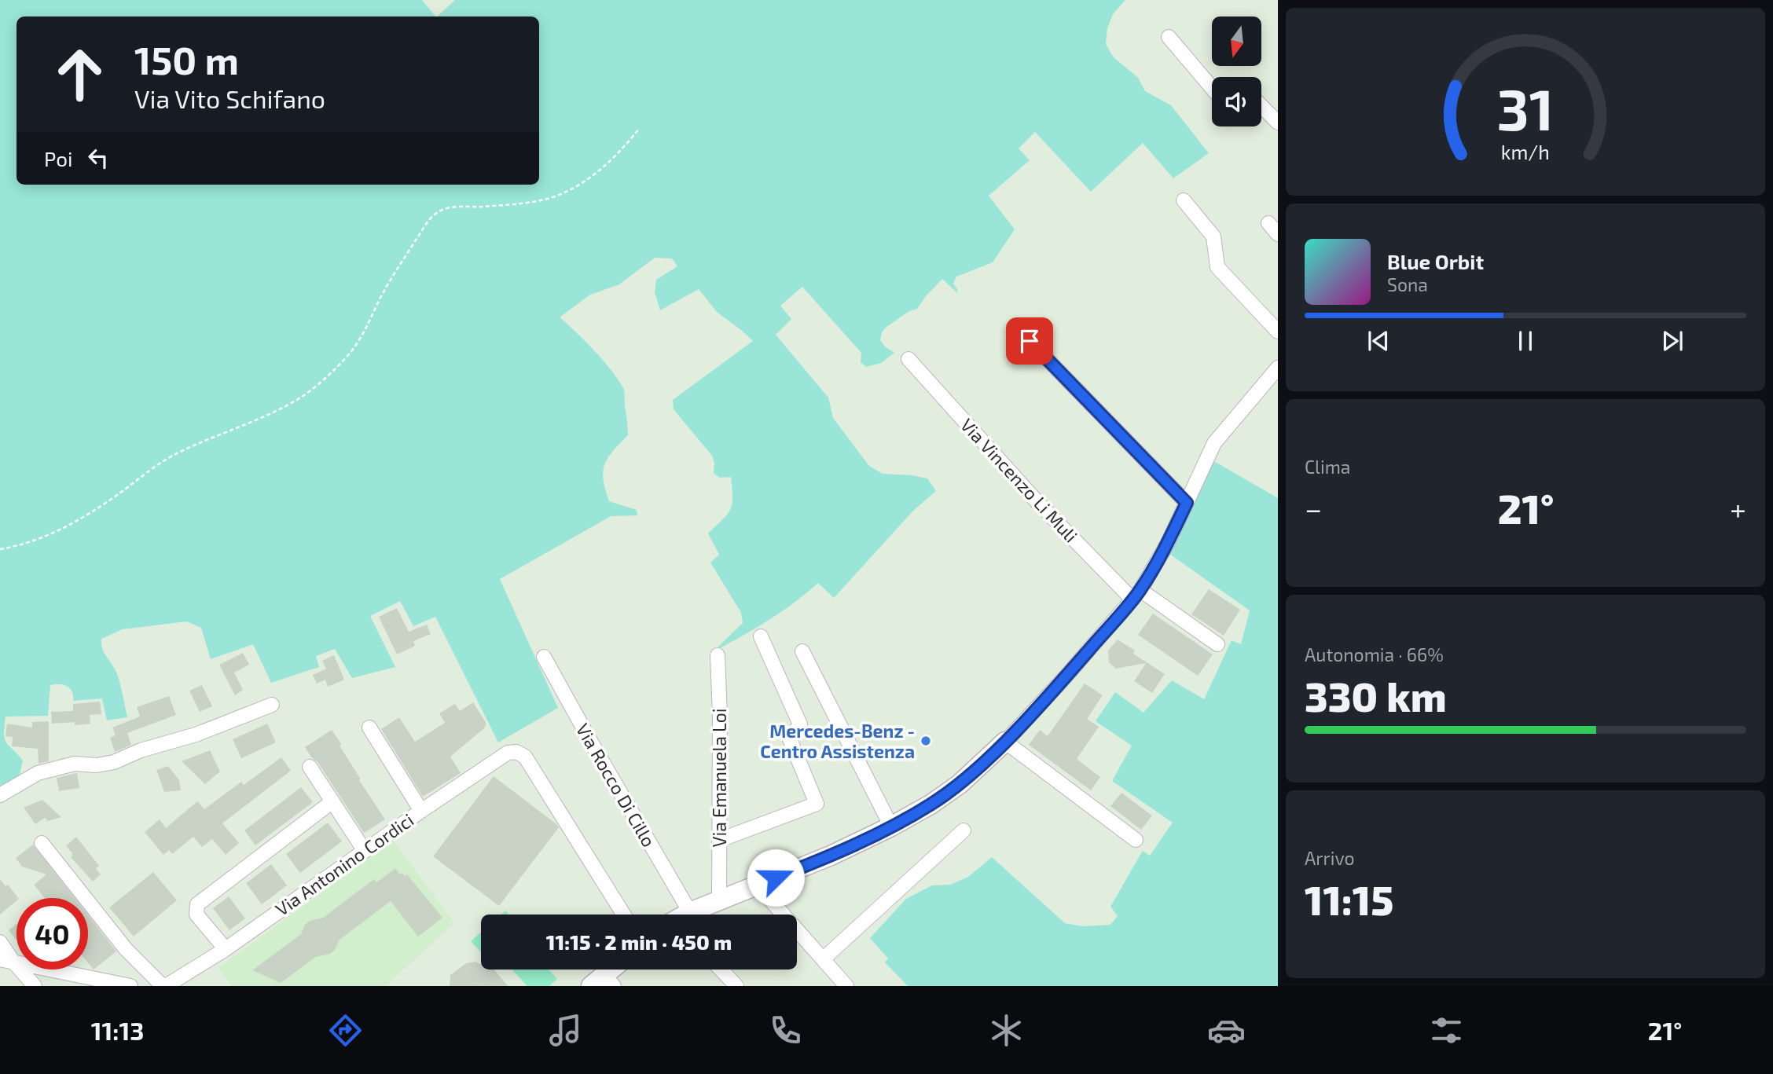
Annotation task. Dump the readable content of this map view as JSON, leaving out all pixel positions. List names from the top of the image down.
{
  "streets": {
    "street": [
      "Via Vincenzo Li Muli",
      "Via Emanuela Loi",
      "Via Rocco Di Cillo",
      "Via Antonino Cordici"
    ]
  },
  "places": ["Mercedes-Benz - Centro Assistenza"],
  "north": "bottom",
  "page": {
    "turn": ["150 m", "Via Vito Schifano"],
    "then": "Poi",
    "song": ["Blue Orbit", "Sona"],
    "tile": [
      "Clima",
      ["Autonomia · 66%", "330 km"],
      ["Arrivo", "11:15"]
    ],
    "heat": ["−", "21°", "+"],
    "limit": "40",
    "trip": "11:15 · 2 min · 450 m",
    "tabs": ["11:13", "21°"],
    "gauge": ["31", "km/h"]
  }
}
